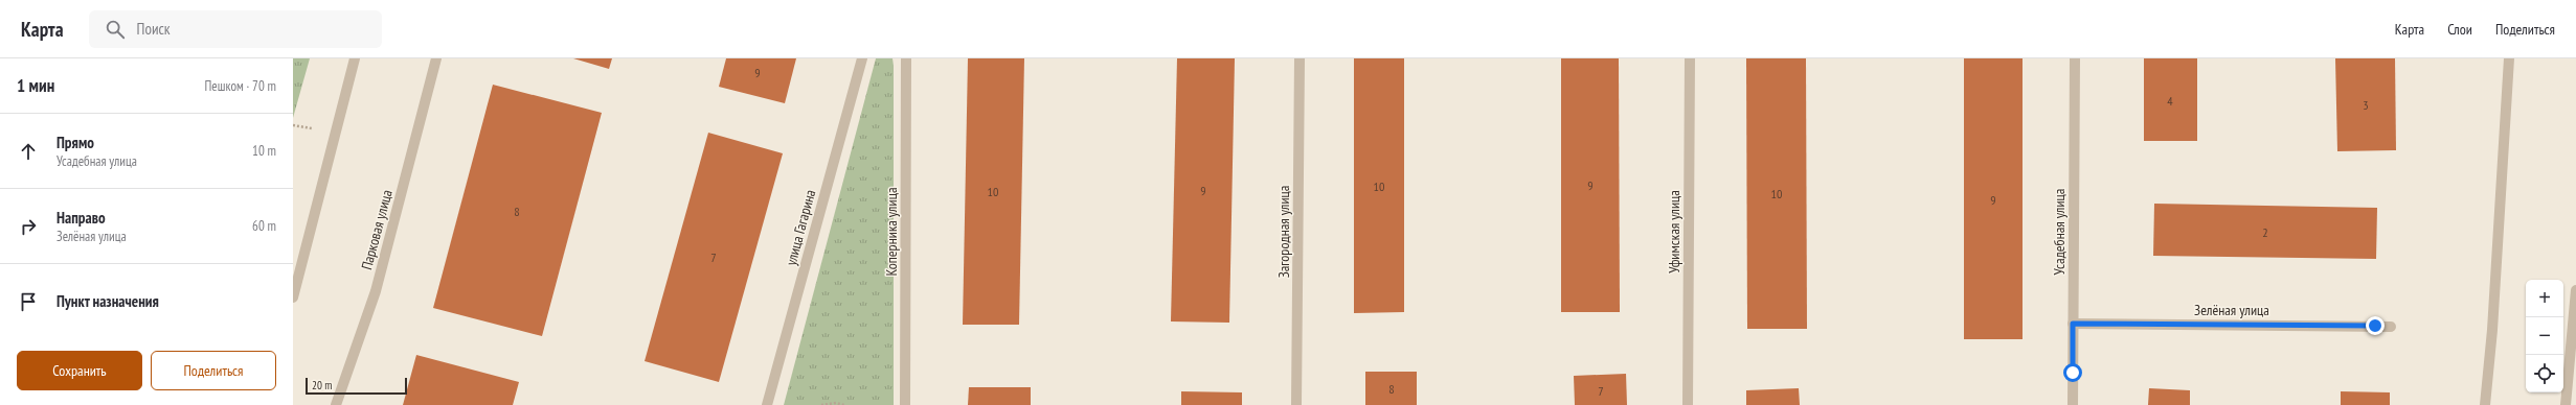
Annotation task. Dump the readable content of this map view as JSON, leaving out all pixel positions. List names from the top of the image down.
{
  "streets": {
    "street": [
      "улица Гагарина",
      "Парковая улица",
      "Коперника улица",
      "Загородная улица",
      "Уфимская улица",
      "Усадебная улица",
      "Зелёная улица"
    ]
  },
  "crossings": [
    ["Усадебная улица", "Зелёная улица"]
  ],
  "house_numbers": [
    "9",
    "4",
    "3",
    "9",
    "10",
    "9",
    "10",
    "10",
    "9",
    "8",
    "2",
    "7",
    "8",
    "7"
  ],
  "scale_bar": "20 m",
  "page": {
    "header": "Карта",
    "search": "Поиск",
    "nav": ["Карта", "Слои", "Поделиться"],
    "heading": ["1 мин", "Пешком · 70 m"],
    "list": [
      ["Прямо", "Усадебная улица", "10 m"],
      ["Направо", "Зелёная улица", "60 m"],
      "Пункт назначения"
    ],
    "map_buttons": ["+", "−"],
    "buttons": ["Сохранить", "Поделиться"],
    "scale": "20 m"
  }
}
